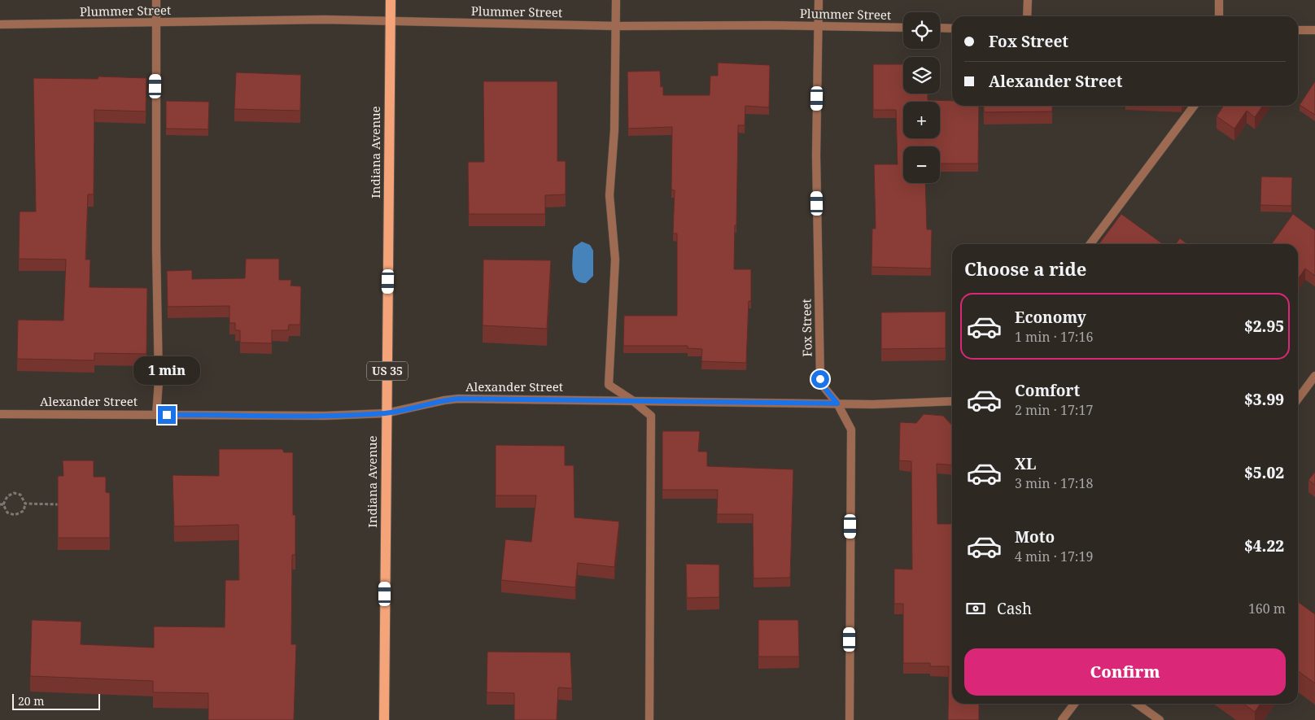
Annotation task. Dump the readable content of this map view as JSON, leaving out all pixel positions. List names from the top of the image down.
{
  "streets": {
    "main road": ["Indiana Avenue", "US 35"],
    "street": ["Plummer Street", "Fox Street", "Alexander Street"]
  },
  "crossings": [
    ["Plummer Street", "Indiana Avenue"],
    ["Plummer Street", "Fox Street"],
    ["Indiana Avenue", "Alexander Street"],
    ["Fox Street", "Alexander Street"]
  ],
  "scale_bar": "20 m",
  "page": {
    "map_buttons": ["+", "−"],
    "banner": ["Fox Street", "Alexander Street"],
    "heading": "Choose a ride",
    "list": [
      {
        "name": "Economy",
        "note": "1 min · 17:16",
        "value": "$2.95"
      },
      {
        "name": "Comfort",
        "note": "2 min · 17:17",
        "value": "$3.99"
      },
      {
        "name": "XL",
        "note": "3 min · 17:18",
        "value": "$5.02"
      },
      {
        "name": "Moto",
        "note": "4 min · 17:19",
        "value": "$4.22"
      }
    ],
    "bubble": "1 min",
    "pay": ["Cash", "160 m"],
    "buttons": "Confirm",
    "scale": "20 m"
  }
}
